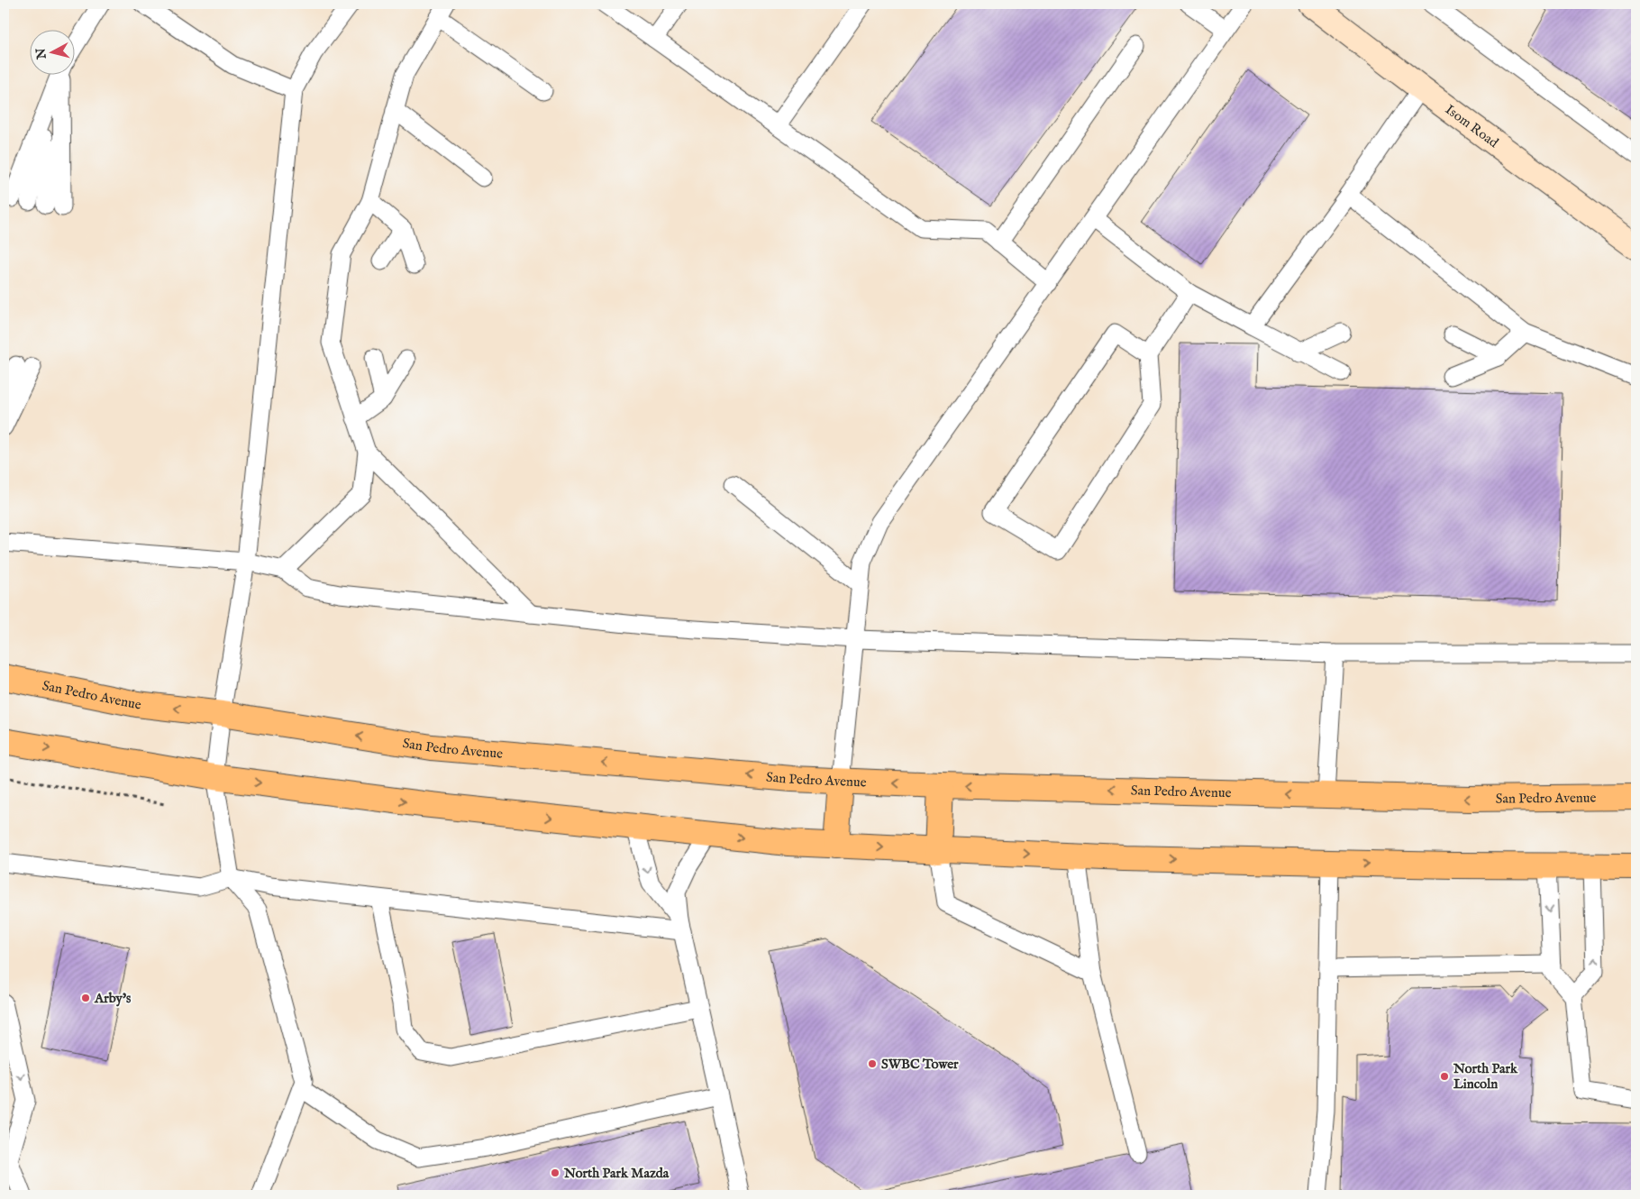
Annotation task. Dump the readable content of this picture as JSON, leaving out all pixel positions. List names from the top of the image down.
{
  "streets": {
    "main road": ["San Pedro Avenue"],
    "street": ["Isom Road"]
  },
  "places": [
    "Arby's",
    "SWBC Tower",
    "North Park Lincoln",
    "North Park Mazda"
  ],
  "north": "left"
}
